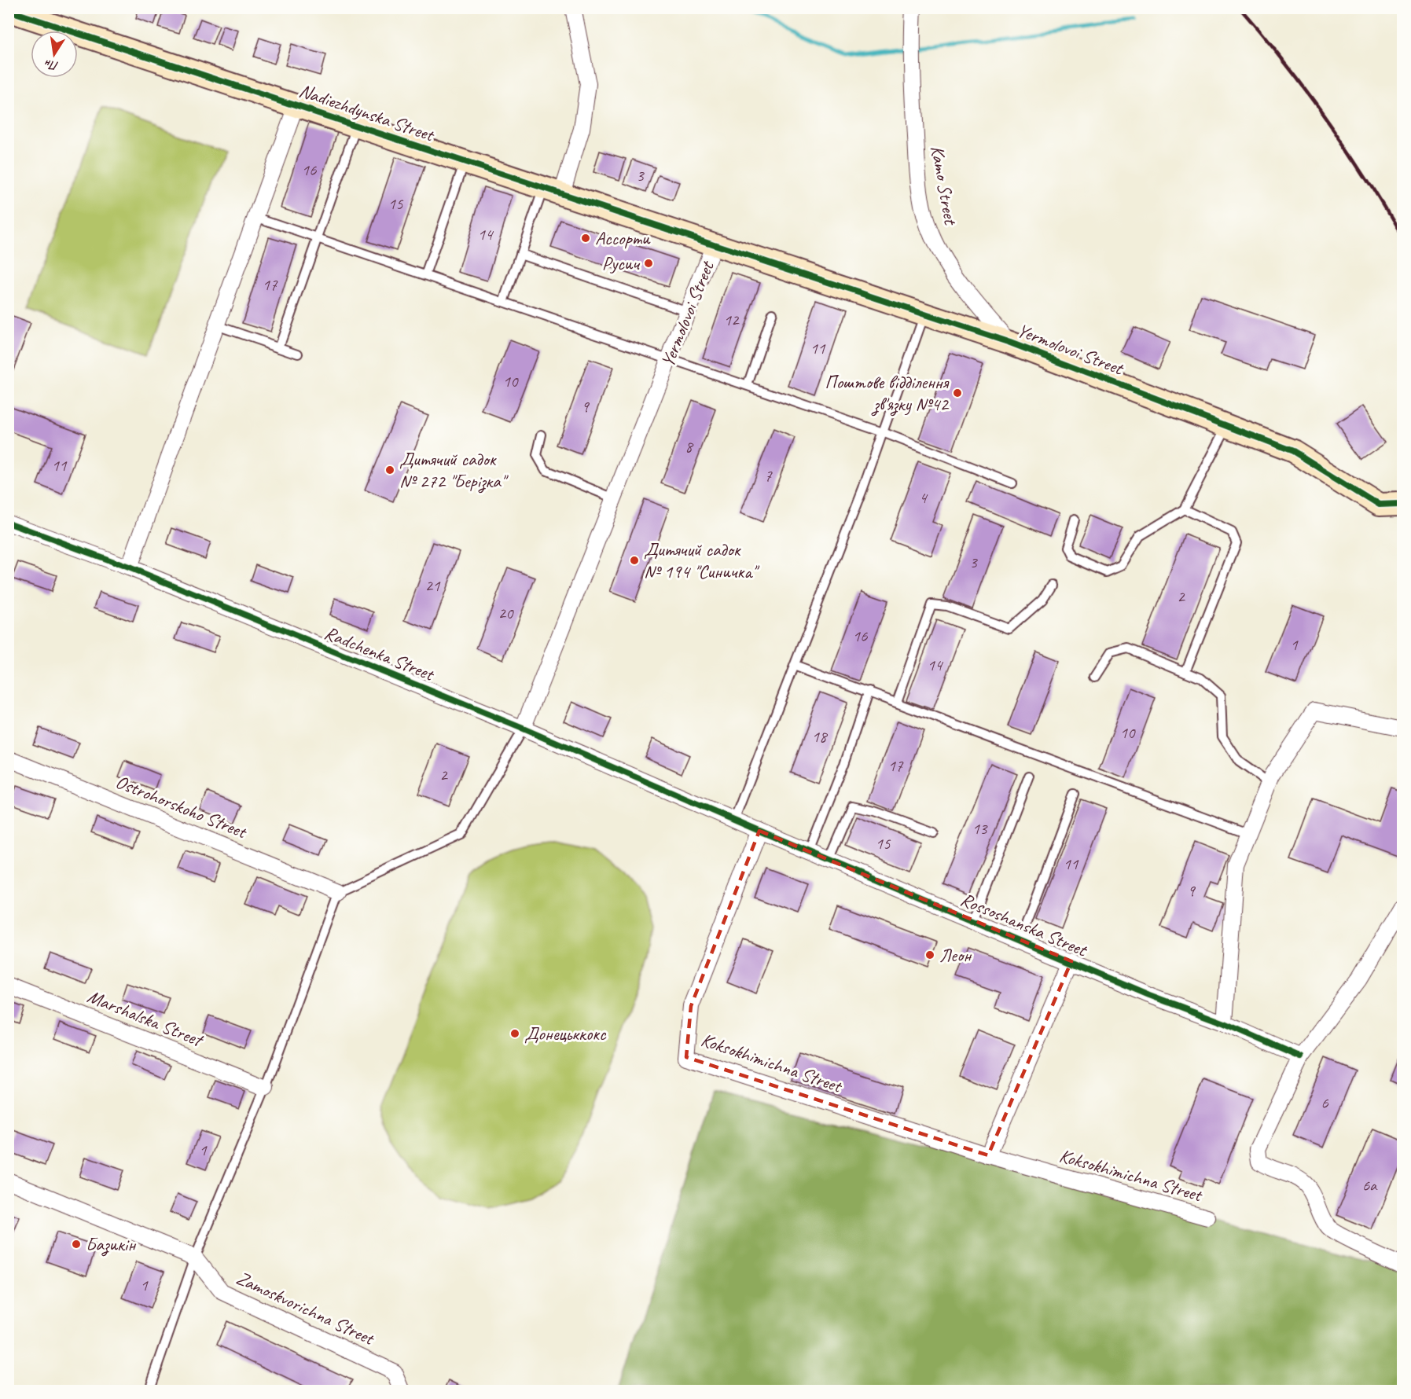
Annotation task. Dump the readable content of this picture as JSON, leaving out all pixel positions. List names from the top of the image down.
{
  "streets": {
    "street": [
      "Nadiezhdynska Street",
      "Kamo Street",
      "Yermolovoi Street",
      "Radchenka Street",
      "Ostrohorskoho Street",
      "Rossoshanska Street",
      "Marshalska Street",
      "Koksokhimichna Street",
      "Zamoskvorichna Street"
    ]
  },
  "crossings": [
    ["Nadiezhdynska Street", "Yermolovoi Street"],
    ["Kamo Street", "Yermolovoi Street"],
    ["Yermolovoi Street", "Radchenka Street"],
    ["Radchenka Street", "Rossoshanska Street"],
    ["Rossoshanska Street", "Koksokhimichna Street"]
  ],
  "places": [
    "Ассорти",
    "Русич",
    "Поштове відділення зв'язку №42",
    "Дитячий садок № 272 \"Берізка\"",
    "Дитячий садок № 194 \"Синичка\"",
    "Леон",
    "Донецьккокс",
    "Базикін"
  ],
  "house_numbers": [
    "16",
    "3",
    "15",
    "14",
    "17",
    "12",
    "11",
    "10",
    "9",
    "8",
    "11",
    "7",
    "4",
    "3",
    "21",
    "2",
    "20",
    "16",
    "1",
    "14",
    "10",
    "18",
    "17",
    "2",
    "13",
    "15",
    "11",
    "9",
    "6",
    "1",
    "6а",
    "1"
  ],
  "north": "bottom"
}
